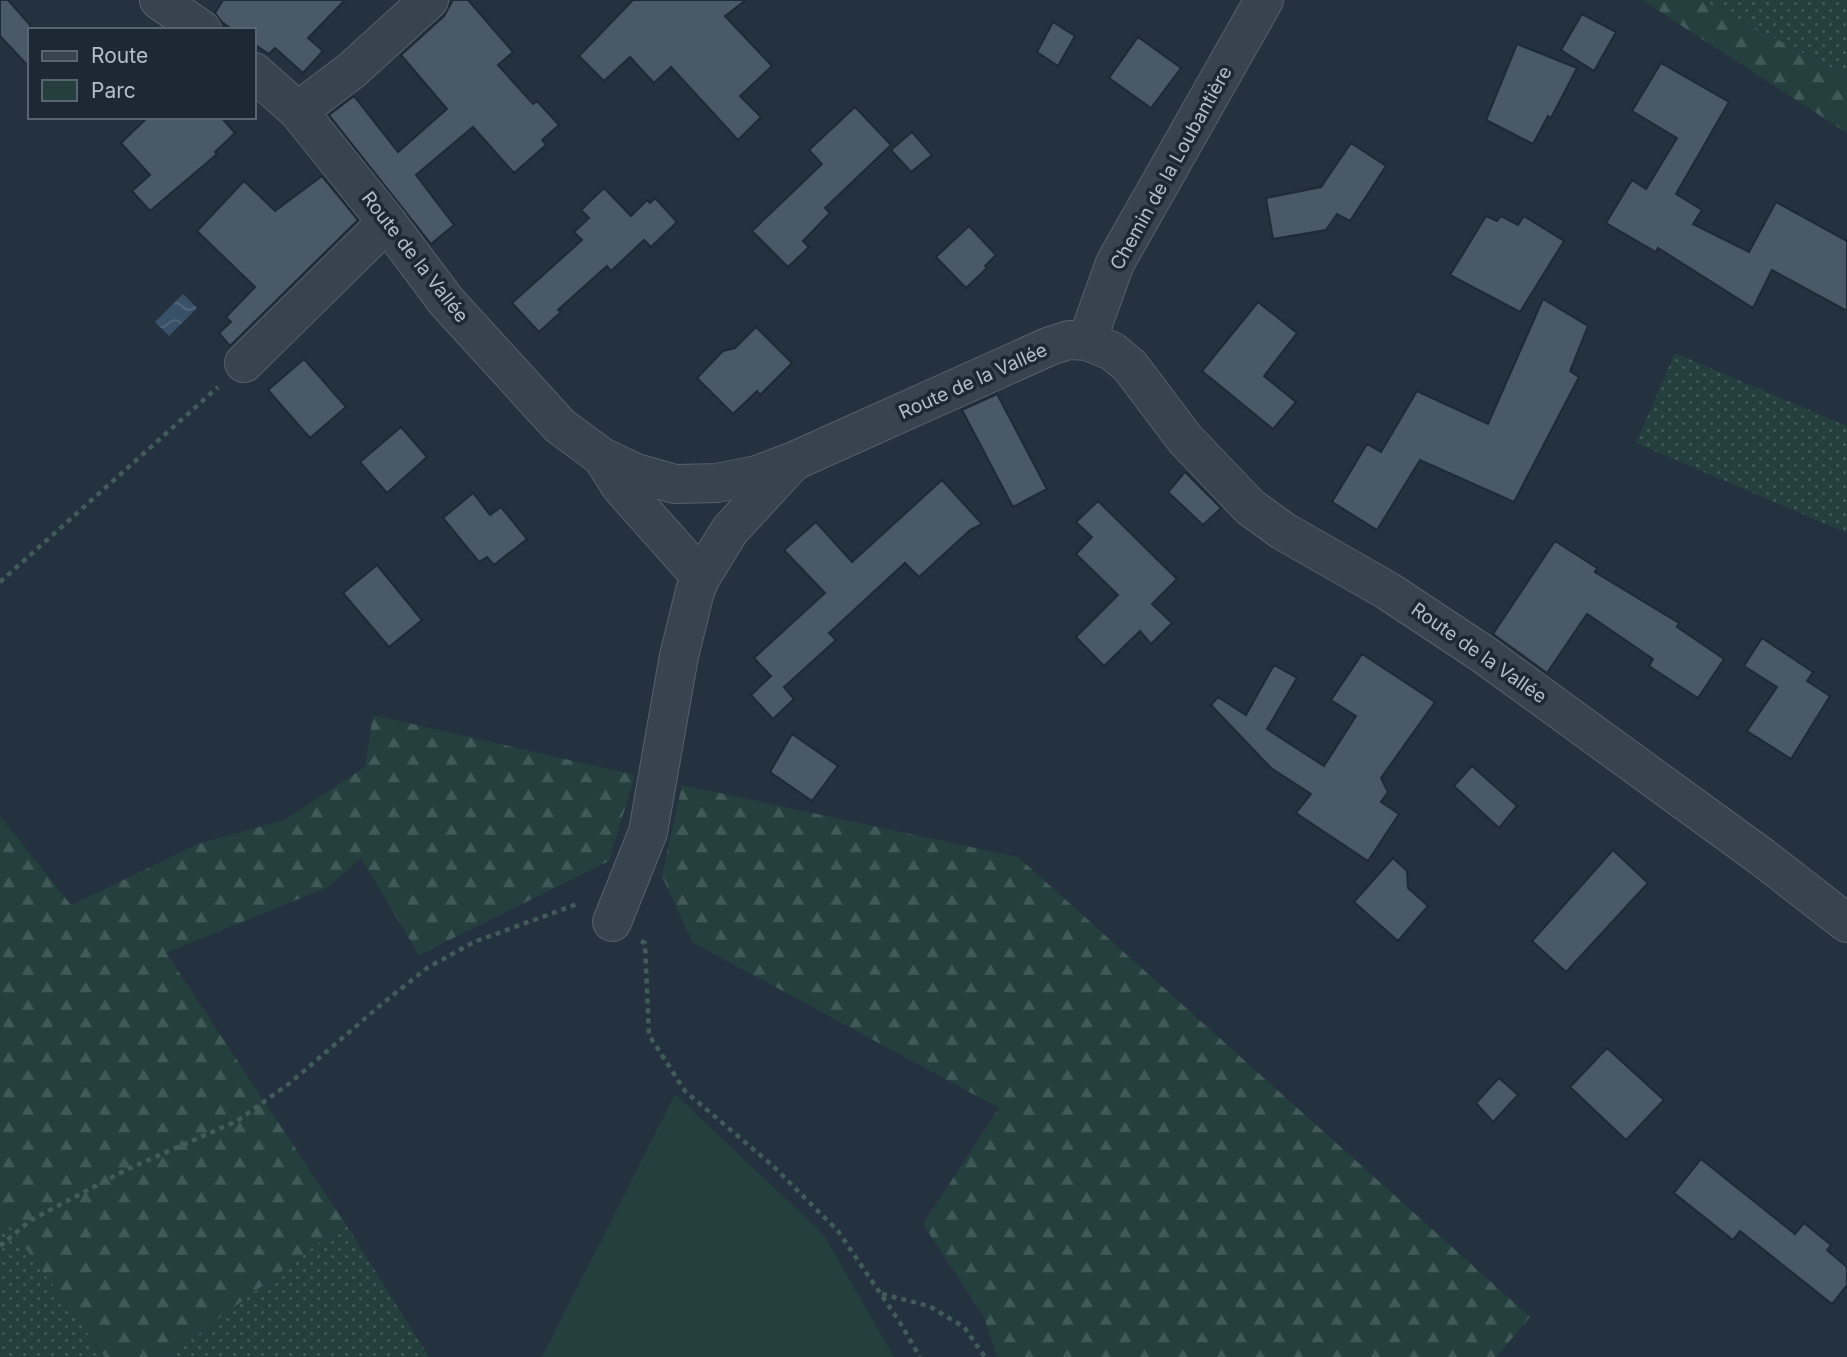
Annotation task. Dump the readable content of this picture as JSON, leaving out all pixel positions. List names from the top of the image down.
{
  "streets": {
    "street": ["Chemin de la Loubantière", "Route de la Vallée"]
  },
  "crossings": [
    ["Chemin de la Loubantière", "Route de la Vallée"]
  ],
  "legend": ["Route", "Parc"]
}
